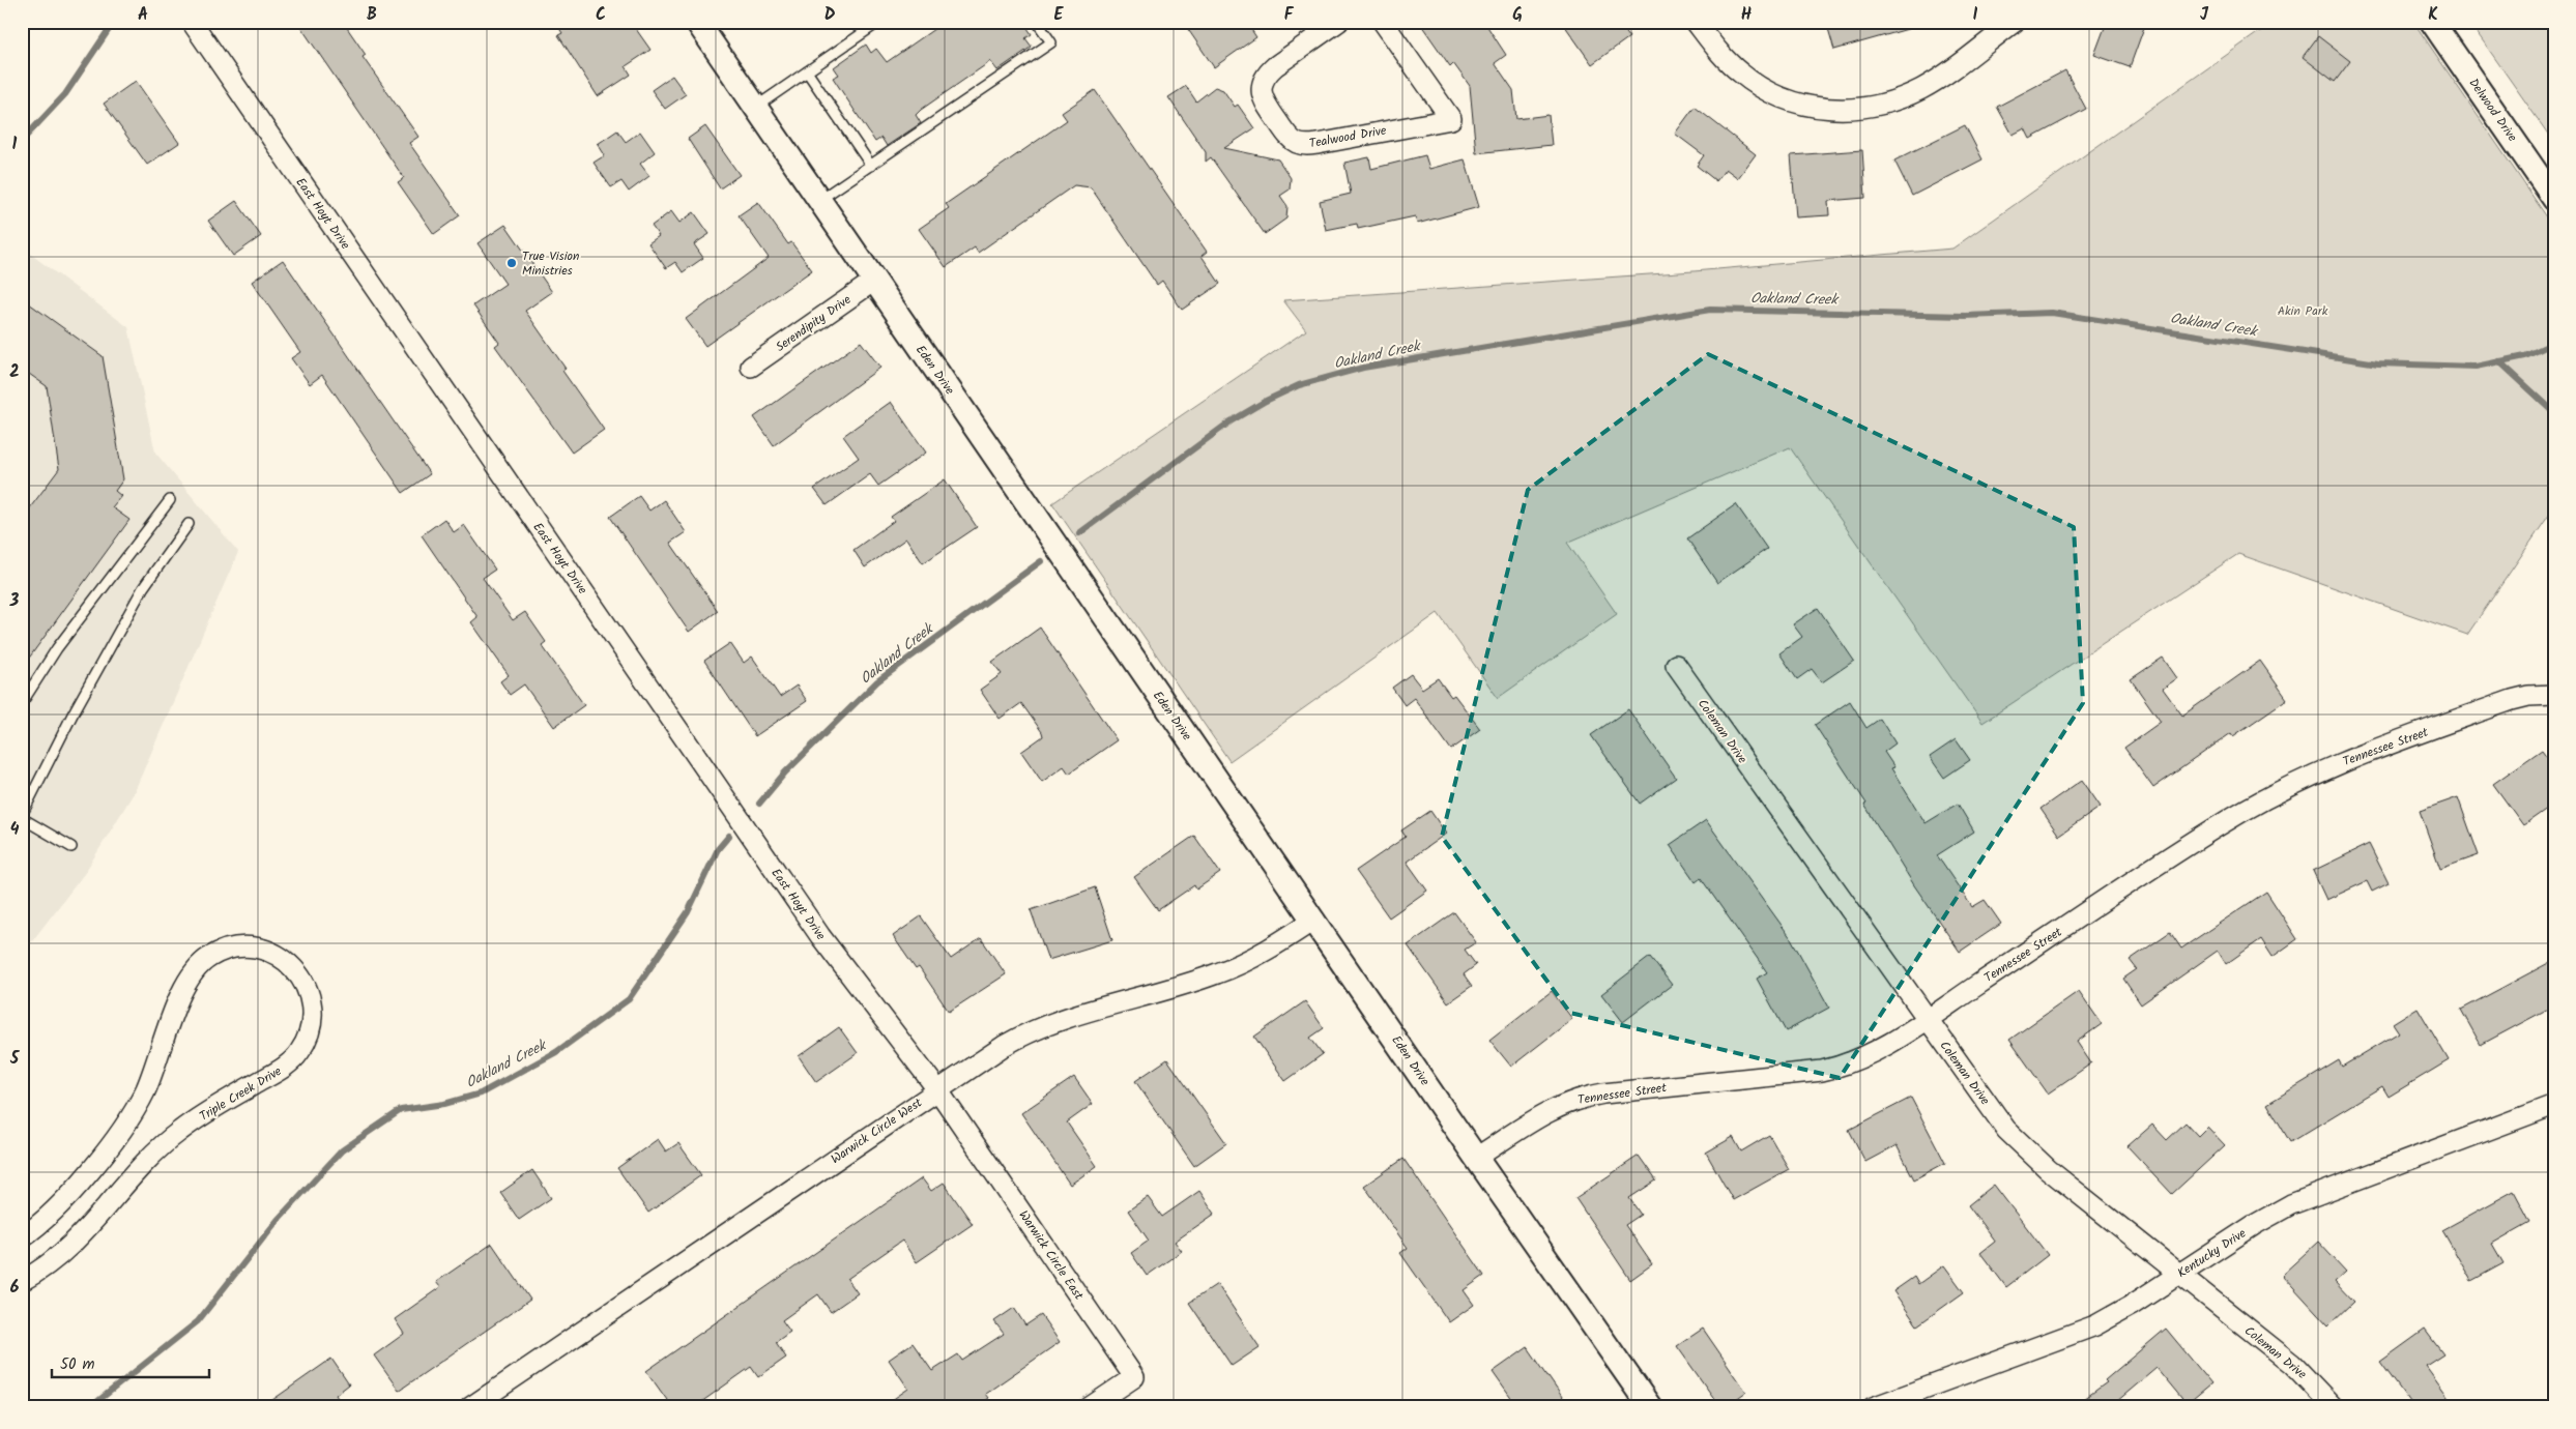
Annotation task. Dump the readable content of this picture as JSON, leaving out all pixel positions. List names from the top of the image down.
{
  "streets": {
    "street": [
      "Delwood Drive",
      "Tealwood Drive",
      "East Hoyt Drive",
      "Serendipity Drive",
      "Eden Drive",
      "Coleman Drive",
      "Tennessee Street",
      "Triple Creek Drive",
      "Warwick Circle West",
      "Kentucky Drive",
      "Warwick Circle East"
    ]
  },
  "crossings": [
    ["East Hoyt Drive", "Warwick Circle West"],
    ["East Hoyt Drive", "Warwick Circle East"],
    ["Serendipity Drive", "Eden Drive"],
    ["Eden Drive", "Tennessee Street"],
    ["Eden Drive", "Warwick Circle West"],
    ["Coleman Drive", "Tennessee Street"],
    ["Coleman Drive", "Kentucky Drive"],
    ["Warwick Circle West", "Warwick Circle East"]
  ],
  "water": ["Oakland Creek"],
  "parks": ["Akin Park"],
  "places": ["True Vision Ministries"],
  "scale_bar": "50 m",
  "grid": {
    "columns": [
      "A",
      "B",
      "C",
      "D",
      "E",
      "F",
      "G",
      "H",
      "I",
      "J",
      "K"
    ],
    "rows": [
      "1",
      "2",
      "3",
      "4",
      "5",
      "6"
    ]
  }
}
